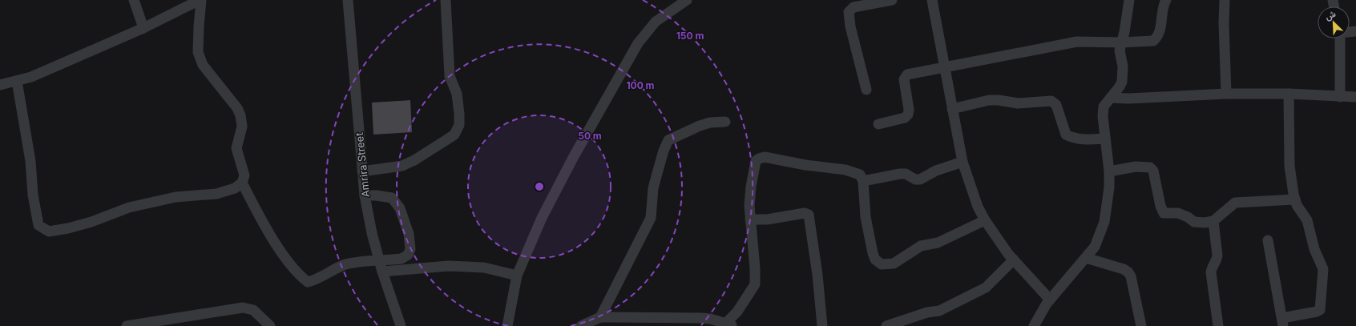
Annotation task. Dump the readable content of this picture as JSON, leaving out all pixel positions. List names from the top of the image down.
{
  "streets": {
    "street": ["Amrira Street"]
  },
  "north": "top left",
  "rings": ["150 m", "100 m", "50 m"]
}
